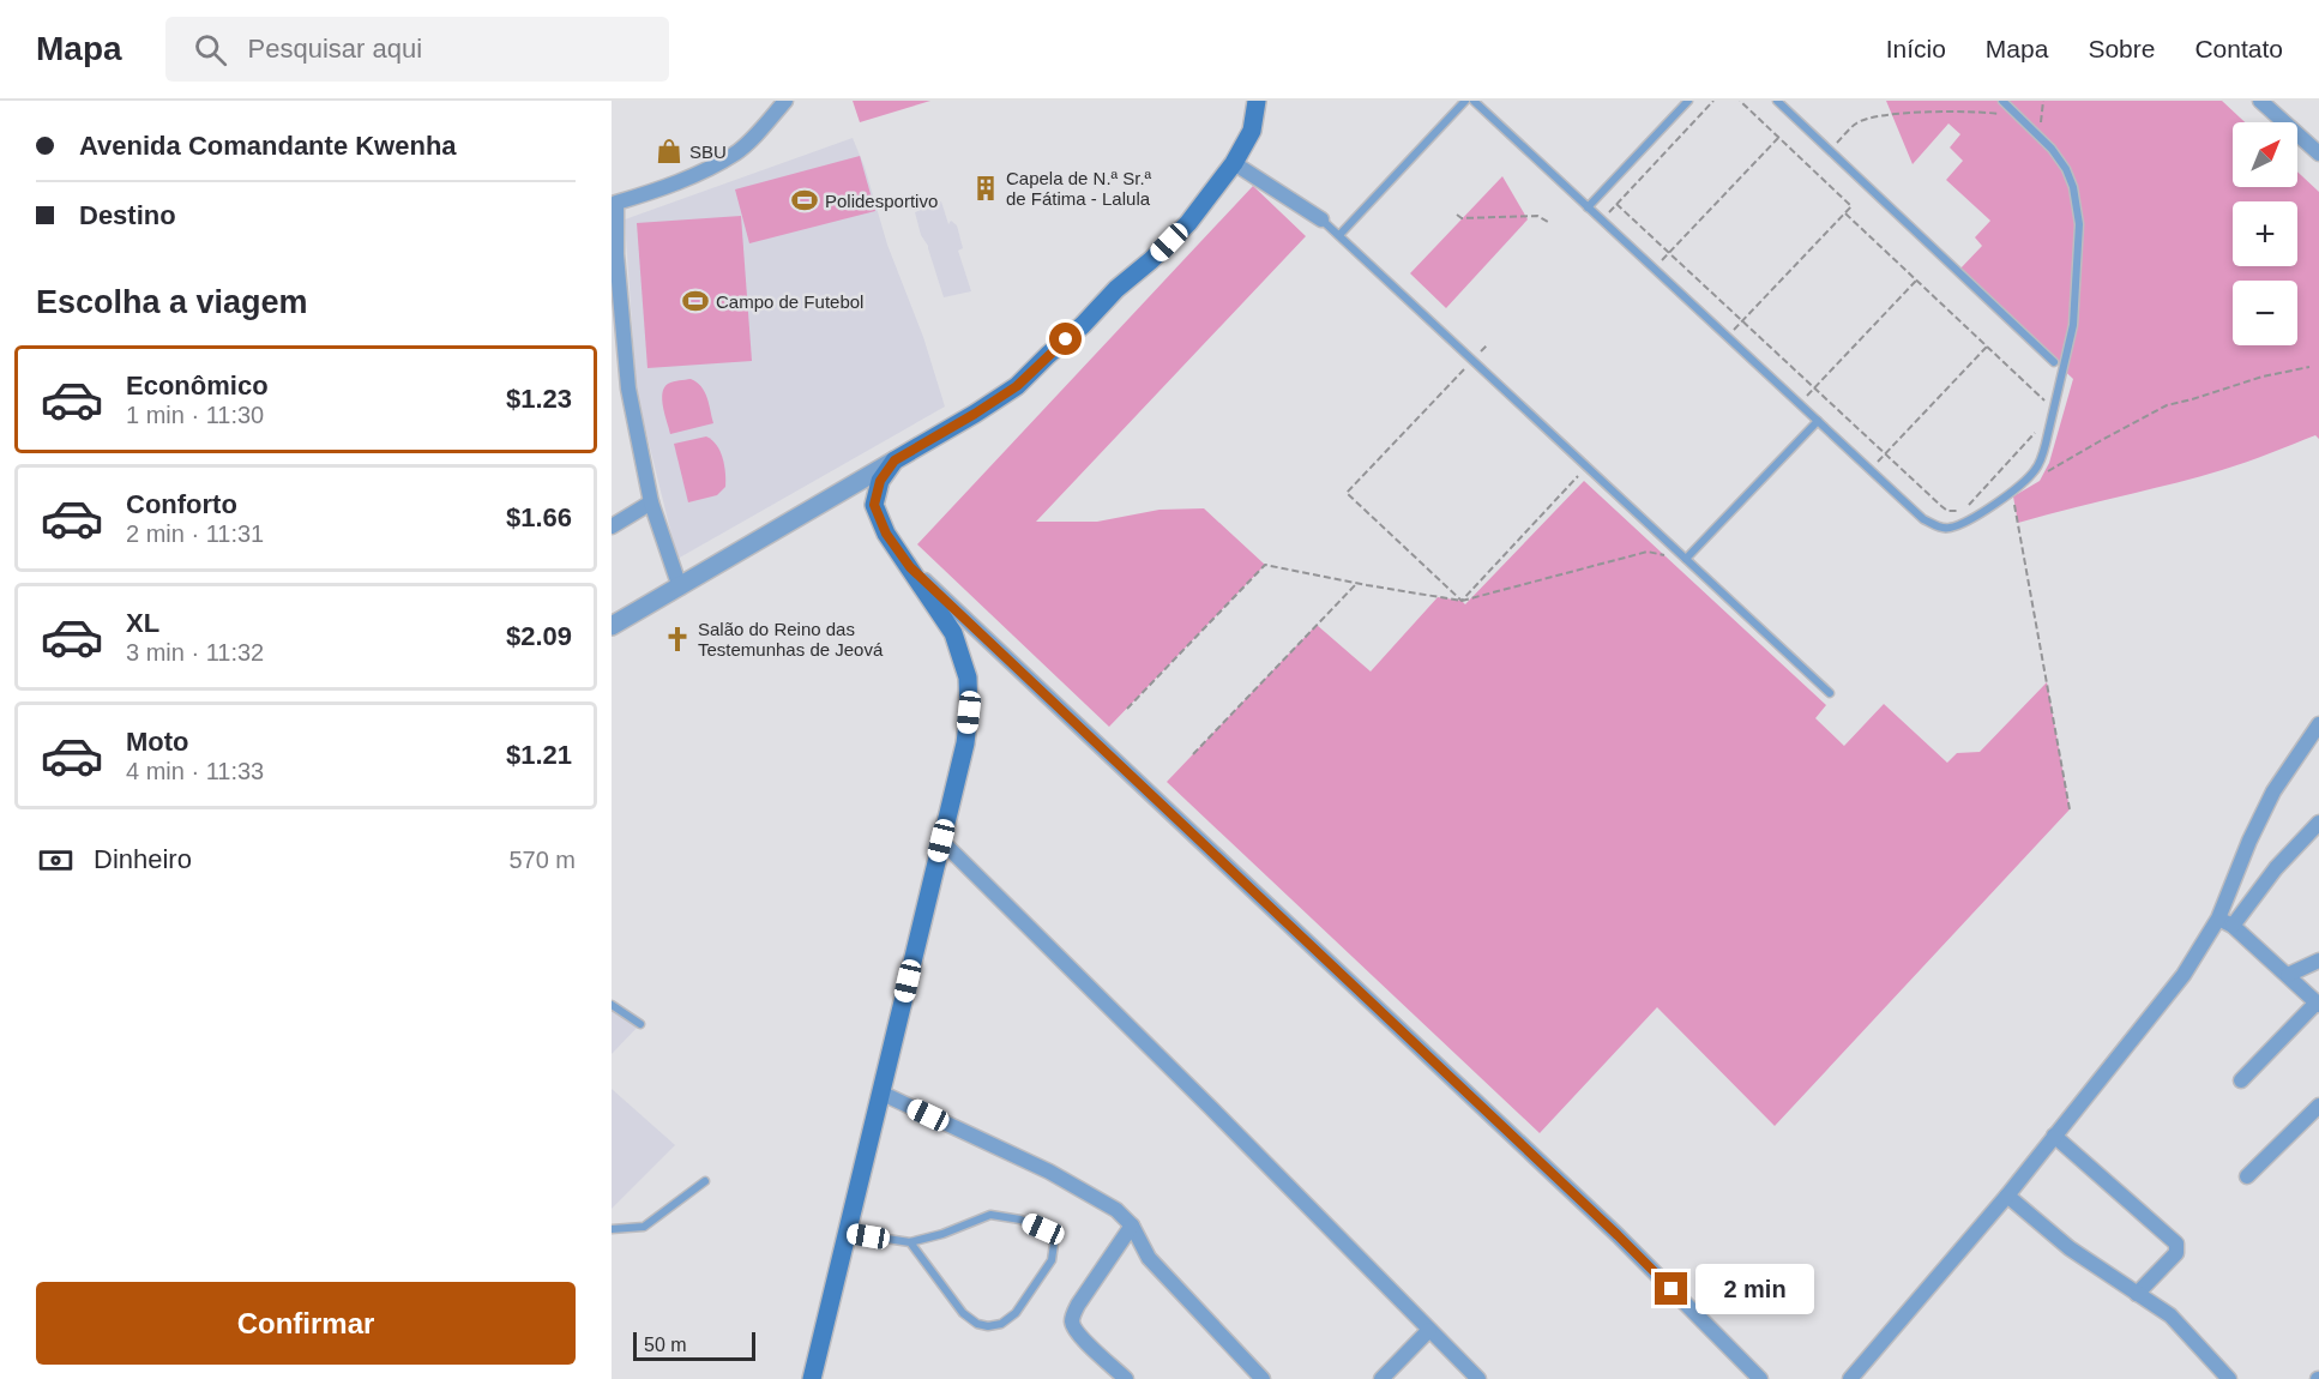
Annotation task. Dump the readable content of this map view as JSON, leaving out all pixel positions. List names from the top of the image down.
{
  "places": {
    "shop": ["SBU"],
    "building": ["Capela de N.ª Sr.ª de Fátima - Lalula"],
    "sports": ["Polidesportivo", "Campo de Futebol"],
    "church": ["Salão do Reino das Testemunhas de Jeová"]
  },
  "scale_bar": "50 m",
  "north": "top right",
  "page": {
    "header": "Mapa",
    "search": "Pesquisar aqui",
    "nav": [
      "Início",
      "Mapa",
      "Sobre",
      "Contato"
    ],
    "banner": ["Avenida Comandante Kwenha", "Destino"],
    "map_buttons": ["+", "−"],
    "heading": "Escolha a viagem",
    "list": [
      {
        "name": "Econômico",
        "note": "1 min · 11:30",
        "value": "$1.23"
      },
      {
        "name": "Conforto",
        "note": "2 min · 11:31",
        "value": "$1.66"
      },
      {
        "name": "XL",
        "note": "3 min · 11:32",
        "value": "$2.09"
      },
      {
        "name": "Moto",
        "note": "4 min · 11:33",
        "value": "$1.21"
      }
    ],
    "pay": ["Dinheiro", "570 m"],
    "bubble": "2 min",
    "buttons": "Confirmar",
    "scale": "50 m"
  }
}
